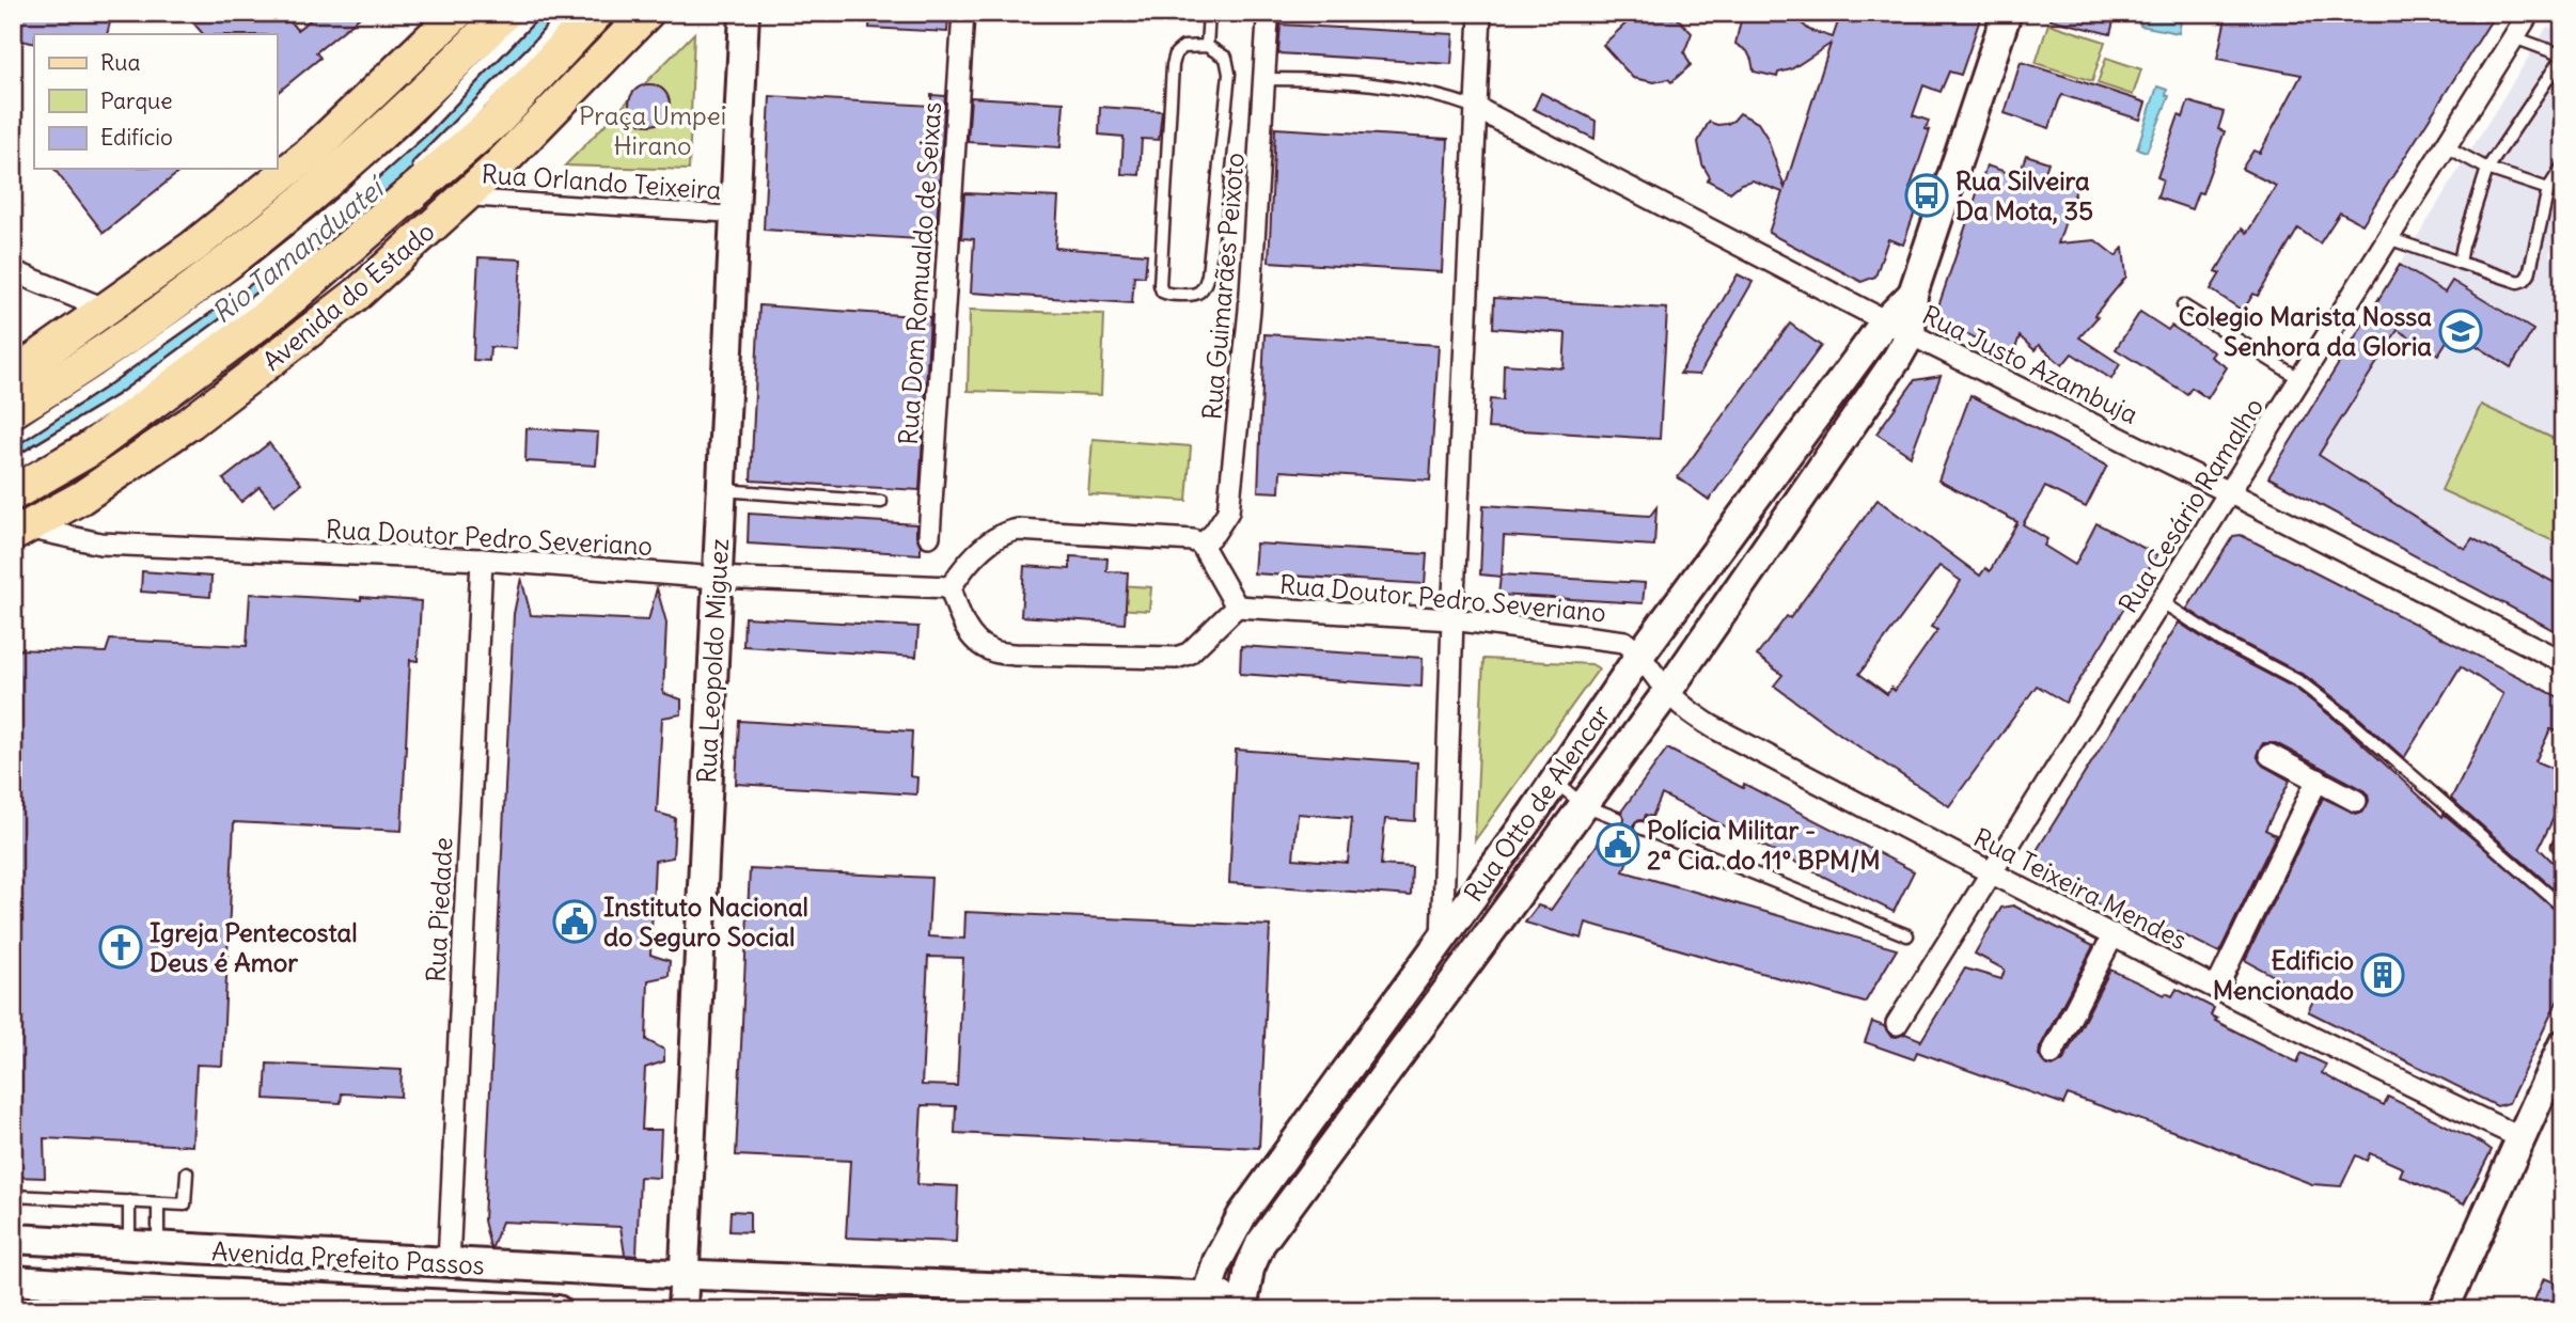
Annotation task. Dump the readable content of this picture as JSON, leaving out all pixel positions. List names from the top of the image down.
{
  "streets": {
    "highway": ["Avenida do Estado"],
    "main road": ["Rua Leopoldo Miguez", "Rua Otto de Alencar", "Avenida Prefeito Passos"],
    "street": [
      "Rua Orlando Teixeira",
      "Rua Dom Romualdo de Seixas",
      "Rua Guimarães Peixoto",
      "Rua Justo Azambuja",
      "Rua Cesário Ramalho",
      "Rua Doutor Pedro Severiano",
      "Rua Teixeira Mendes",
      "Rua Piedade"
    ]
  },
  "crossings": [
    ["Rua Orlando Teixeira", "Avenida do Estado"],
    ["Rua Orlando Teixeira", "Rua Leopoldo Miguez"],
    ["Avenida do Estado", "Rua Doutor Pedro Severiano"],
    ["Rua Justo Azambuja", "Rua Cesário Ramalho"],
    ["Rua Justo Azambuja", "Rua Otto de Alencar"],
    ["Rua Cesário Ramalho", "Rua Teixeira Mendes"],
    ["Rua Doutor Pedro Severiano", "Rua Leopoldo Miguez"],
    ["Rua Doutor Pedro Severiano", "Rua Otto de Alencar"],
    ["Rua Doutor Pedro Severiano", "Rua Teixeira Mendes"],
    ["Rua Doutor Pedro Severiano", "Rua Piedade"],
    ["Rua Leopoldo Miguez", "Avenida Prefeito Passos"],
    ["Rua Otto de Alencar", "Rua Teixeira Mendes"],
    ["Rua Otto de Alencar", "Avenida Prefeito Passos"],
    ["Rua Piedade", "Avenida Prefeito Passos"]
  ],
  "water": ["Rio Tamanduateí"],
  "parks": ["Praça Umpei Hirano"],
  "places": {
    "bus stop": ["Rua Silveira Da Mota, 35"],
    "school or university": ["Colegio Marista Nossa Senhora da Gloria"],
    "public building": ["Polícia Militar - 2ª Cia. do 11º BPM/M", "Instituto Nacional do Seguro Social"],
    "church": ["Igreja Pentecostal Deus é Amor"],
    "building": ["Edificio Mencionado"]
  },
  "legend": ["Rua", "Parque", "Edifício"]
}
